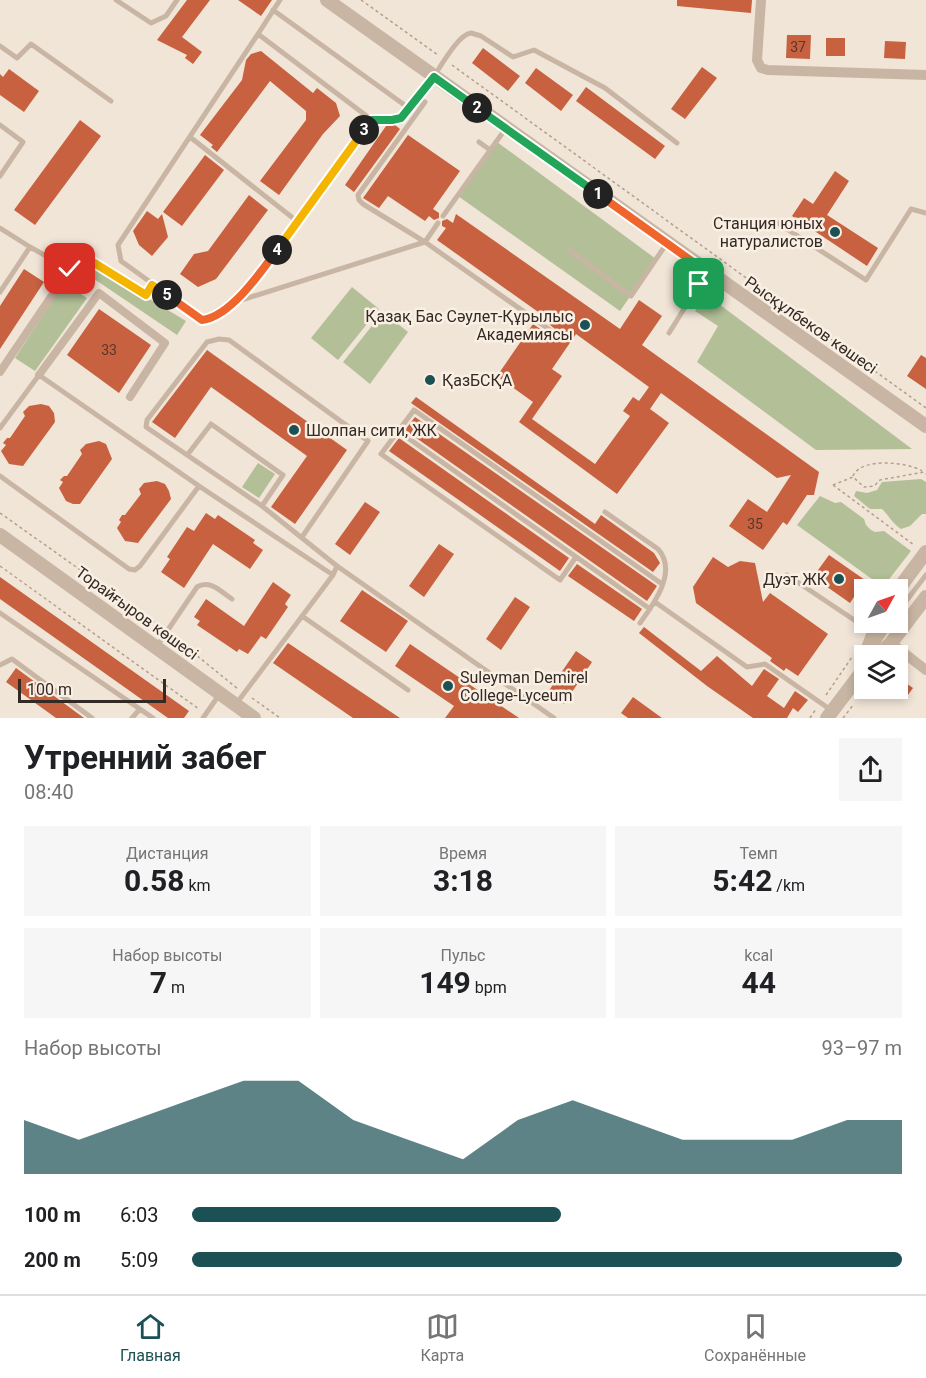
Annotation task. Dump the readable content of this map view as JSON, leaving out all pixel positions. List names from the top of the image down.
{
  "streets": {
    "street": ["Рысқұлбеков көшесі", "Торайғыров көшесі"]
  },
  "places": [
    "Станция юных натуралистов",
    "Қазақ Бас Сәулет-Құрылыс Академиясы",
    "ҚазБСҚА",
    "Шолпан сити, ЖК",
    "Дуэт ЖК",
    "Suleyman Demirel College-Lyceum"
  ],
  "house_numbers": ["37", "33", "35"],
  "scale_bar": "100 m",
  "north": "top right",
  "page": {
    "pins": [
      "2",
      "3",
      "1",
      "4",
      "5"
    ],
    "scale": "100 m",
    "heading": ["Утренний забег", "08:40"],
    "stats": [
      ["Дистанция", "0.58 km"],
      ["Время", "3:18"],
      ["Темп", "5:42 /km"],
      ["Набор высоты", "7 m"],
      ["Пульс", "149 bpm"],
      ["kcal", "44"]
    ],
    "chart": ["Набор высоты", "93–97 m"],
    "list": [
      {
        "name": "100 m",
        "note": "6:03"
      },
      {
        "name": "200 m",
        "note": "5:09"
      }
    ],
    "tabs": ["Главная", "Карта", "Сохранённые"]
  }
}
